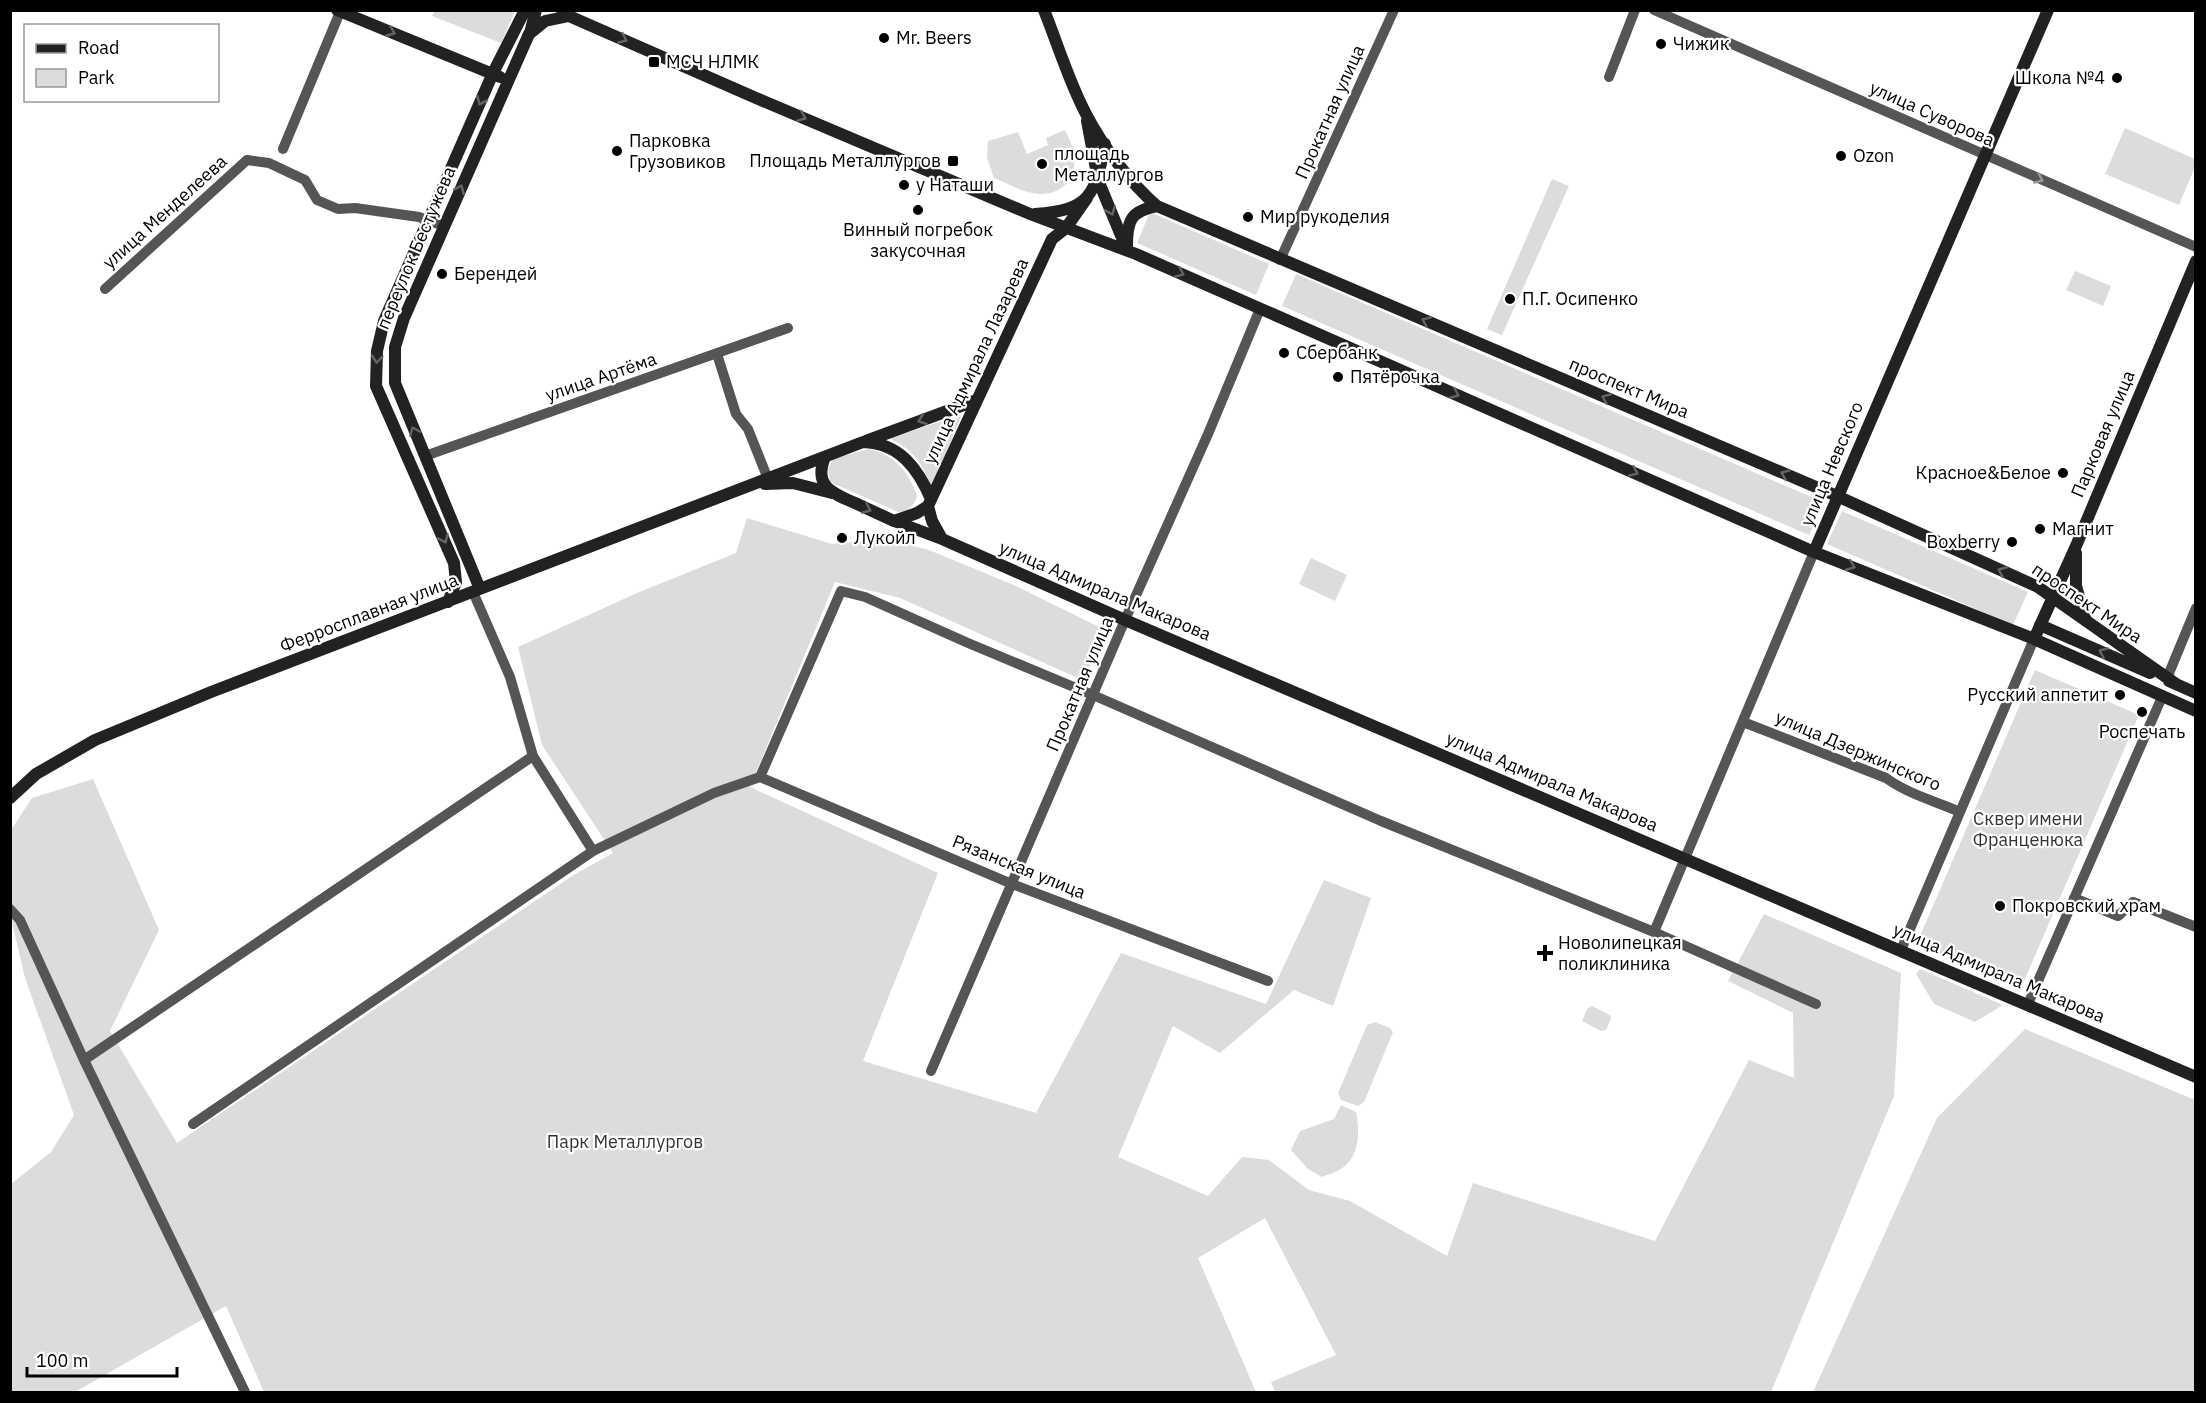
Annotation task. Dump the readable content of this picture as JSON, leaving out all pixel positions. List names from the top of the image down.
{
  "streets": {
    "main road": [
      "переулок Бестужева",
      "улица Адмирала Лазарева",
      "проспект Мира",
      "Парковая улица",
      "улица Невского",
      "улица Адмирала Макарова",
      "Ферросплавная улица"
    ],
    "street": [
      "Прокатная улица",
      "улица Суворова",
      "улица Менделеева",
      "улица Артёма",
      "улица Дзержинского",
      "Рязанская улица"
    ]
  },
  "crossings": [
    ["Прокатная улица", "проспект Мира"],
    ["Прокатная улица", "улица Адмирала Макарова"],
    ["Прокатная улица", "Рязанская улица"],
    ["улица Суворова", "улица Невского"],
    ["улица Менделеева", "переулок Бестужева"],
    ["переулок Бестужева", "улица Артёма"],
    ["переулок Бестужева", "Ферросплавная улица"],
    ["проспект Мира", "Парковая улица"],
    ["проспект Мира", "улица Невского"],
    ["Парковая улица", "улица Адмирала Макарова"],
    ["Парковая улица", "улица Дзержинского"],
    ["улица Невского", "улица Адмирала Макарова"],
    ["улица Невского", "улица Дзержинского"]
  ],
  "one_way": ["улица Суворова"],
  "parks": ["Сквер имени Франценюка", "Парк Металлургов"],
  "places": {
    "other": [
      "Mr. Beers",
      "Чижик",
      "Школа №4",
      "Парковка Грузовиков",
      "Ozon",
      "площадь Металлургов",
      "у Наташи",
      "Винный погребок закусочная",
      "Мир рукоделия",
      "Берендей",
      "П.Г. Осипенко",
      "Сбербанк",
      "Пятёрочка",
      "Красное&Белое",
      "Магнит",
      "Лукойл",
      "Boxberry",
      "Русский аппетит",
      "Роспечать",
      "Покровский храм"
    ],
    "transit": ["МСЧ НЛМК", "Площадь Металлургов"],
    "health": ["Новолипецкая поликлиника"]
  },
  "legend": ["Road", "Park"],
  "scale_bar": "100 m"
}
